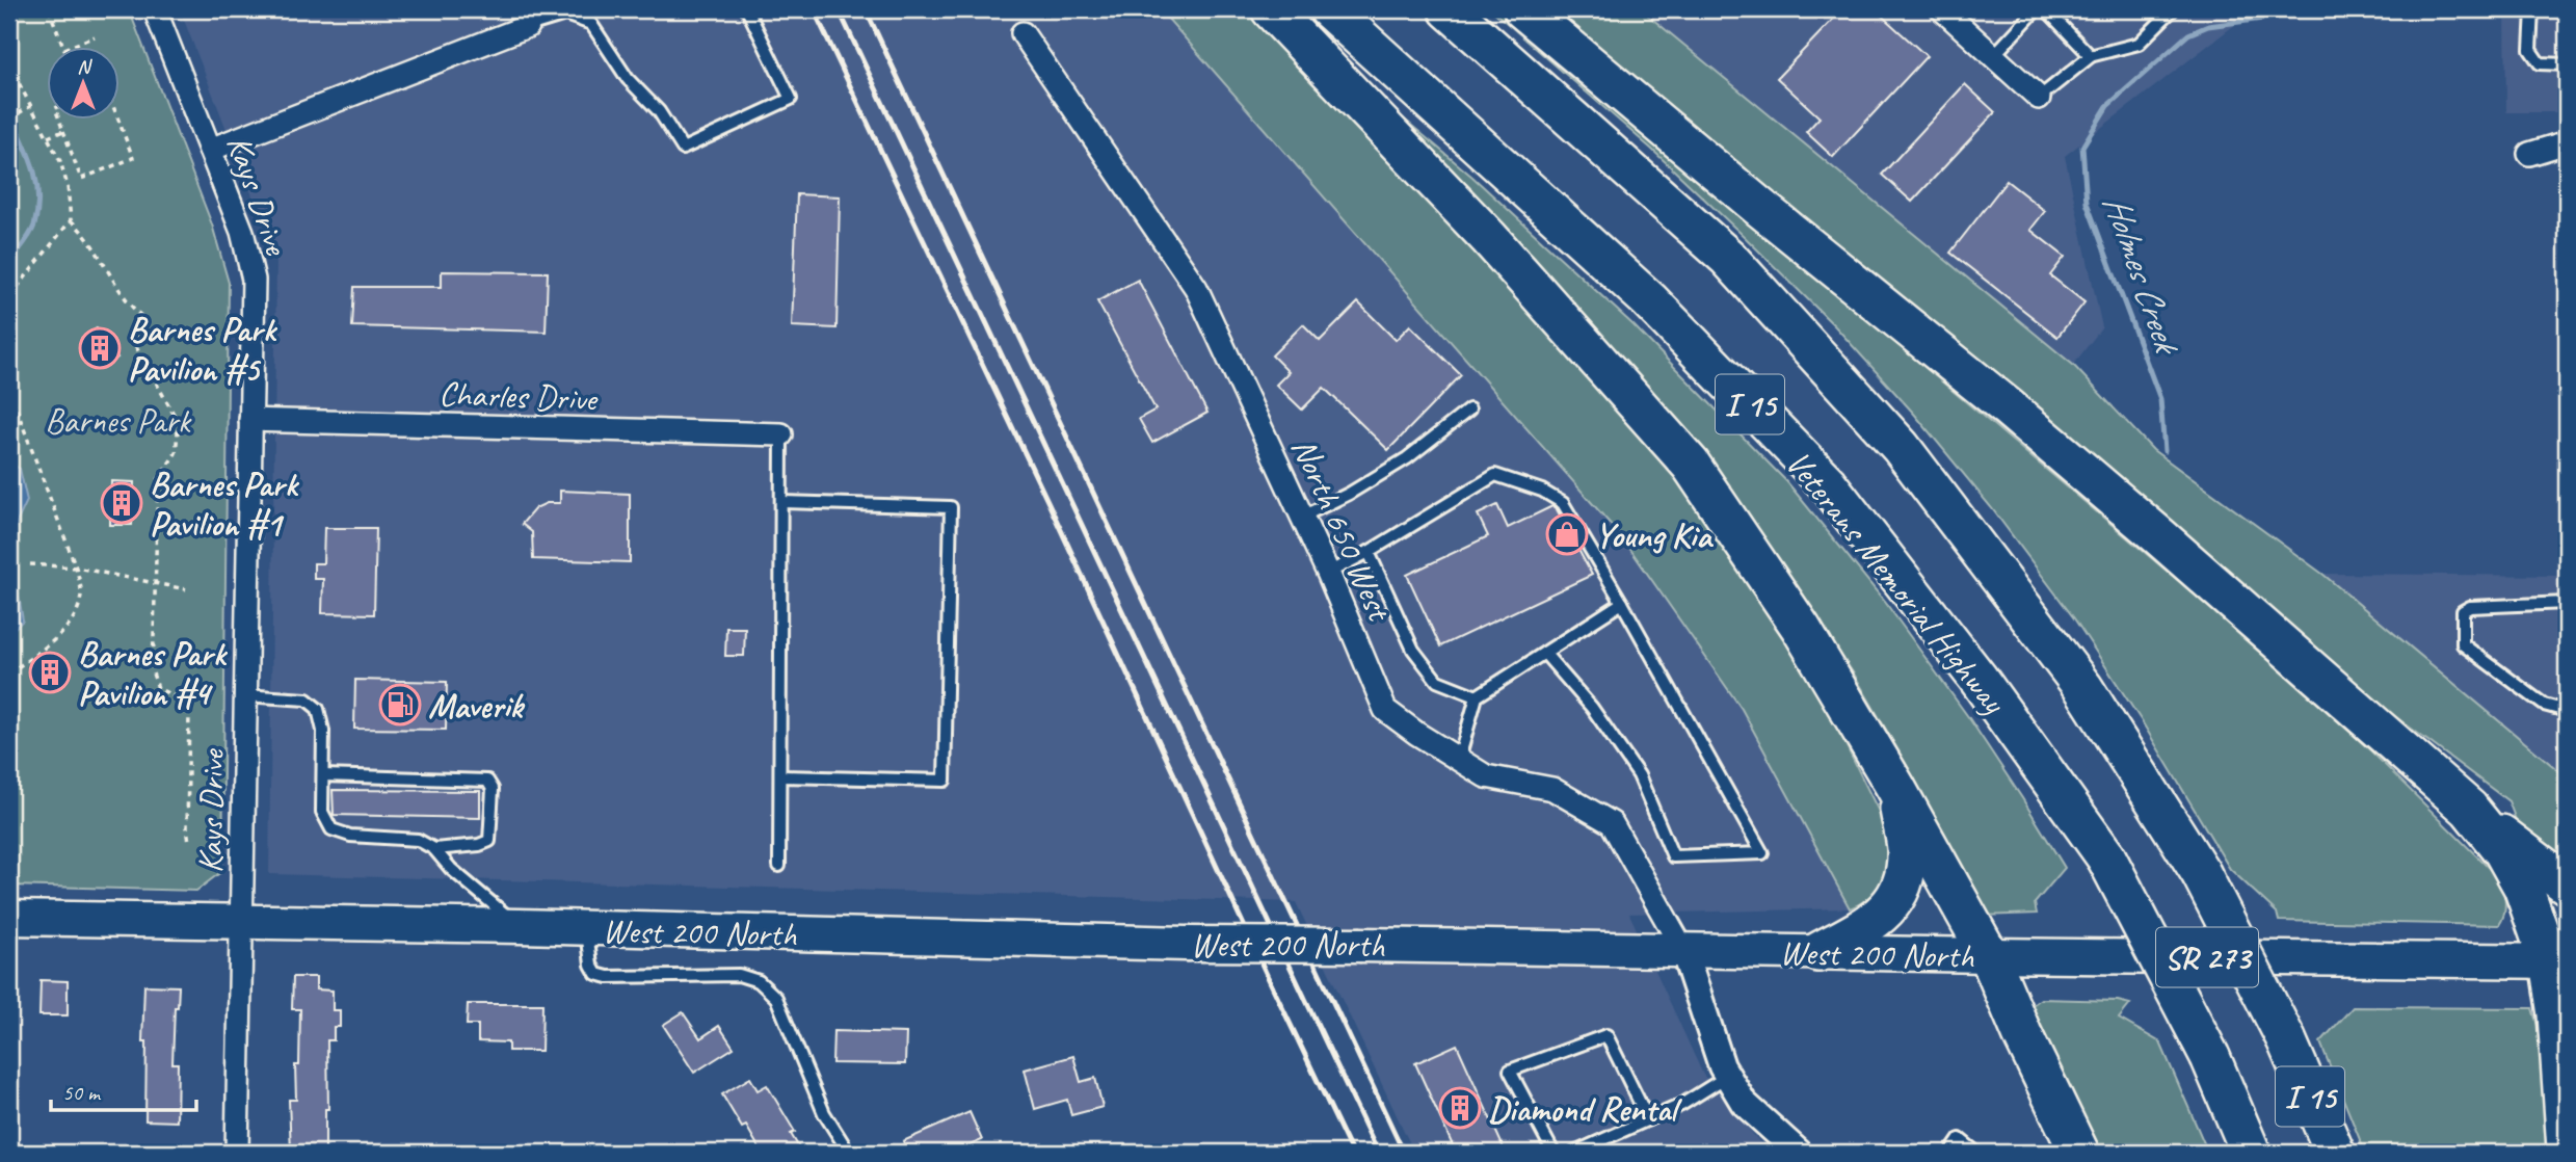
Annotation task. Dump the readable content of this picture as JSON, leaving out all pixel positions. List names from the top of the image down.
{
  "streets": {
    "highway": ["I 15", "Veterans Memorial Highway"],
    "main road": ["West 200 North", "SR 273"],
    "street": ["Kays Drive", "Charles Drive", "North 650 West"]
  },
  "crossings": [
    ["Kays Drive", "Charles Drive"],
    ["Kays Drive", "West 200 North"],
    ["North 650 West", "West 200 North"]
  ],
  "water": ["Holmes Creek"],
  "parks": ["Barnes Park"],
  "places": {
    "building": [
      "Barnes Park Pavilion #5",
      "Barnes Park Pavilion #1",
      "Barnes Park Pavilion #4",
      "Diamond Rental"
    ],
    "shop": ["Young Kia"],
    "fuel station": ["Maverik"]
  },
  "scale_bar": "50 m",
  "north": "top"
}
